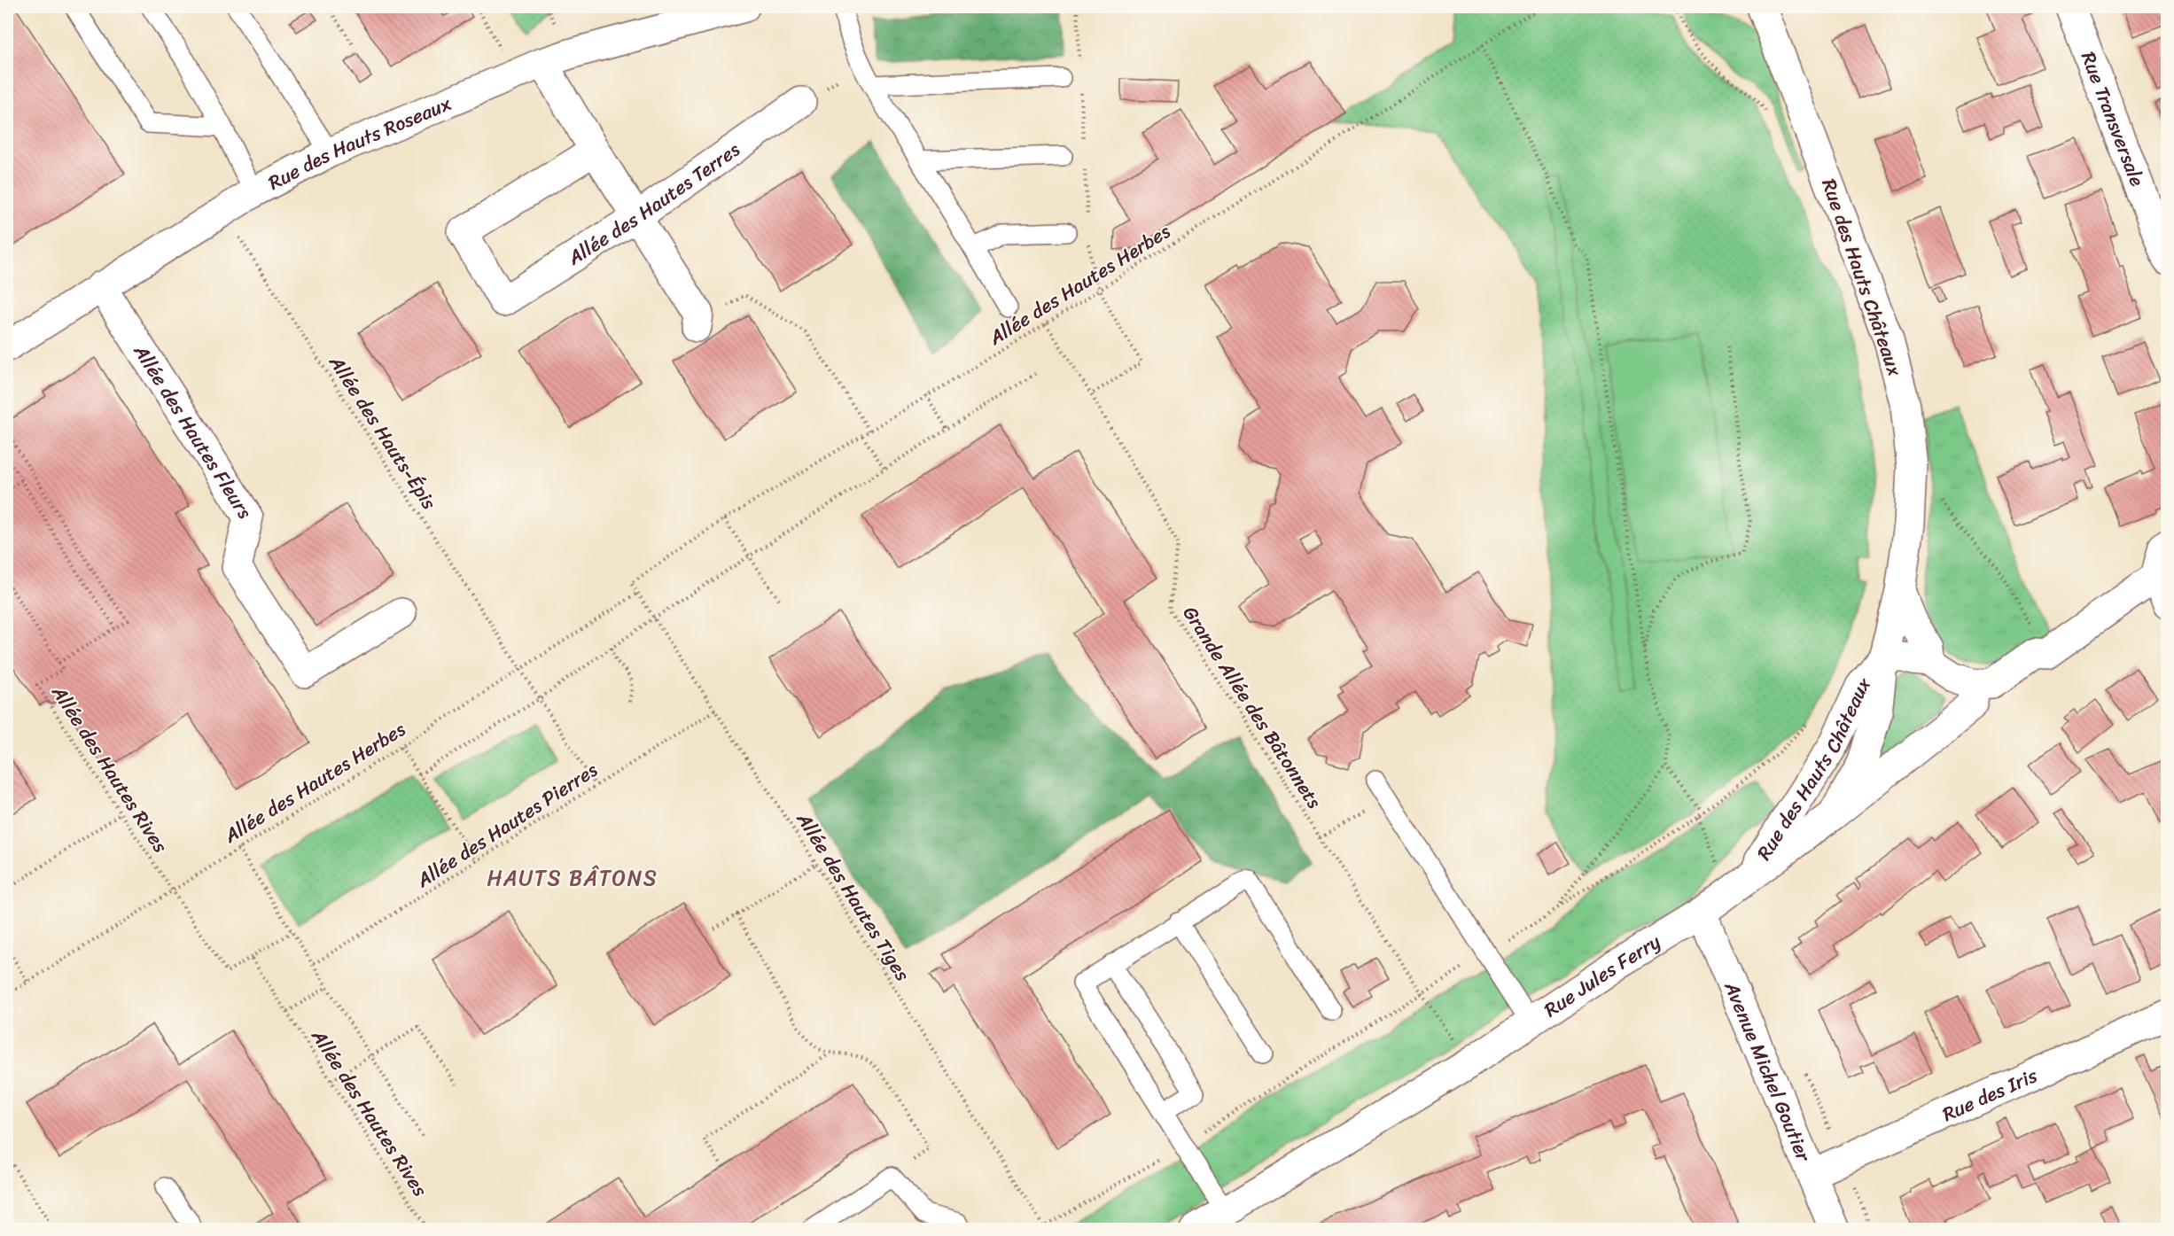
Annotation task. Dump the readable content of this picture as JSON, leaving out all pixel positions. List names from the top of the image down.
{
  "streets": {
    "street": [
      "Rue Transversale",
      "Rue des Hauts Roseaux",
      "Allée des Hautes Terres",
      "Rue des Hauts Châteaux",
      "Allée des Hautes Fleurs",
      "Rue Jules Ferry",
      "Avenue Michel Goutier",
      "Rue des Iris"
    ],
    "path": [
      "Allée des Hautes Herbes",
      "Allée des Hauts-Épis",
      "Grande Allée des Bâtonnets",
      "Allée des Hautes Rives",
      "Allée des Hautes Pierres",
      "Allée des Hautes Tiges"
    ]
  },
  "crossings": [
    ["Rue des Hauts Roseaux", "Allée des Hautes Fleurs"],
    ["Rue des Hauts Roseaux", "Allée des Hauts-Épis"],
    ["Rue des Hauts Châteaux", "Rue Jules Ferry"],
    ["Allée des Hautes Herbes", "Allée des Hauts-Épis"],
    ["Allée des Hautes Herbes", "Grande Allée des Bâtonnets"],
    ["Allée des Hautes Herbes", "Allée des Hautes Rives"],
    ["Allée des Hautes Herbes", "Allée des Hautes Tiges"],
    ["Allée des Hauts-Épis", "Allée des Hautes Pierres"],
    ["Grande Allée des Bâtonnets", "Rue Jules Ferry"],
    ["Allée des Hautes Pierres", "Allée des Hautes Tiges"],
    ["Rue Jules Ferry", "Avenue Michel Goutier"],
    ["Avenue Michel Goutier", "Rue des Iris"]
  ],
  "districts": ["HAUTS BÂTONS"]
}
